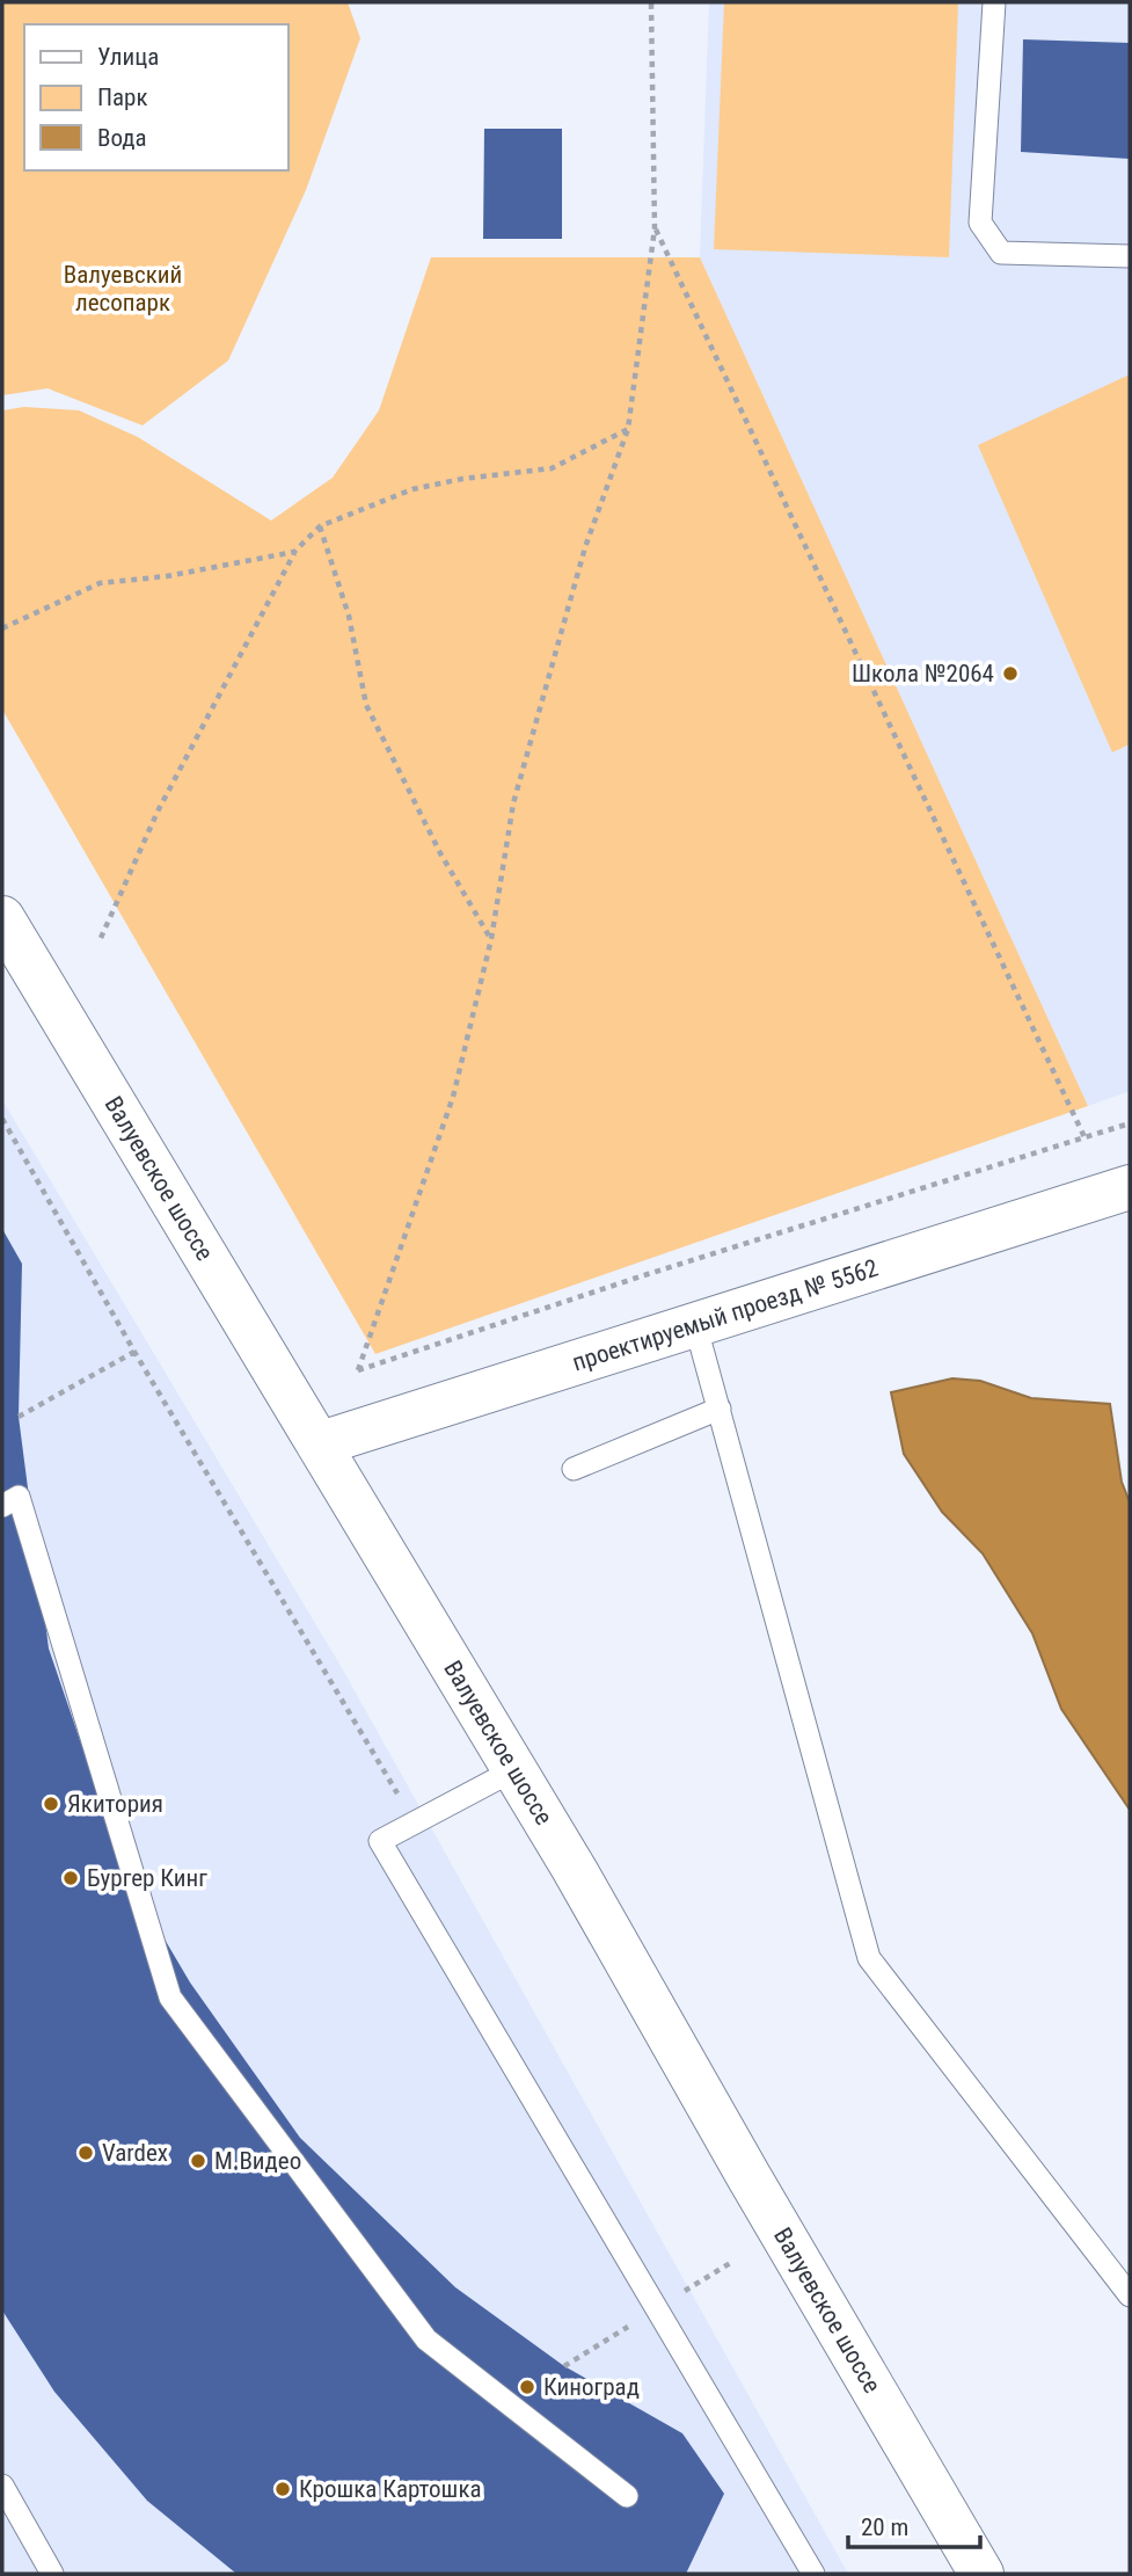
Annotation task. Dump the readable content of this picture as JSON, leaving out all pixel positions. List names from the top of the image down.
{
  "streets": {
    "main road": ["Валуевское шоссе", "проектируемый проезд № 5562"]
  },
  "crossings": [
    ["Валуевское шоссе", "проектируемый проезд № 5562"]
  ],
  "parks": ["Валуевский лесопарк"],
  "places": [
    "Школа №2064",
    "Якитория",
    "Бургер Кинг",
    "Vardex",
    "М.Видео",
    "Киноград",
    "Крошка Картошка"
  ],
  "legend": ["Улица", "Парк", "Вода"],
  "scale_bar": "20 m"
}
